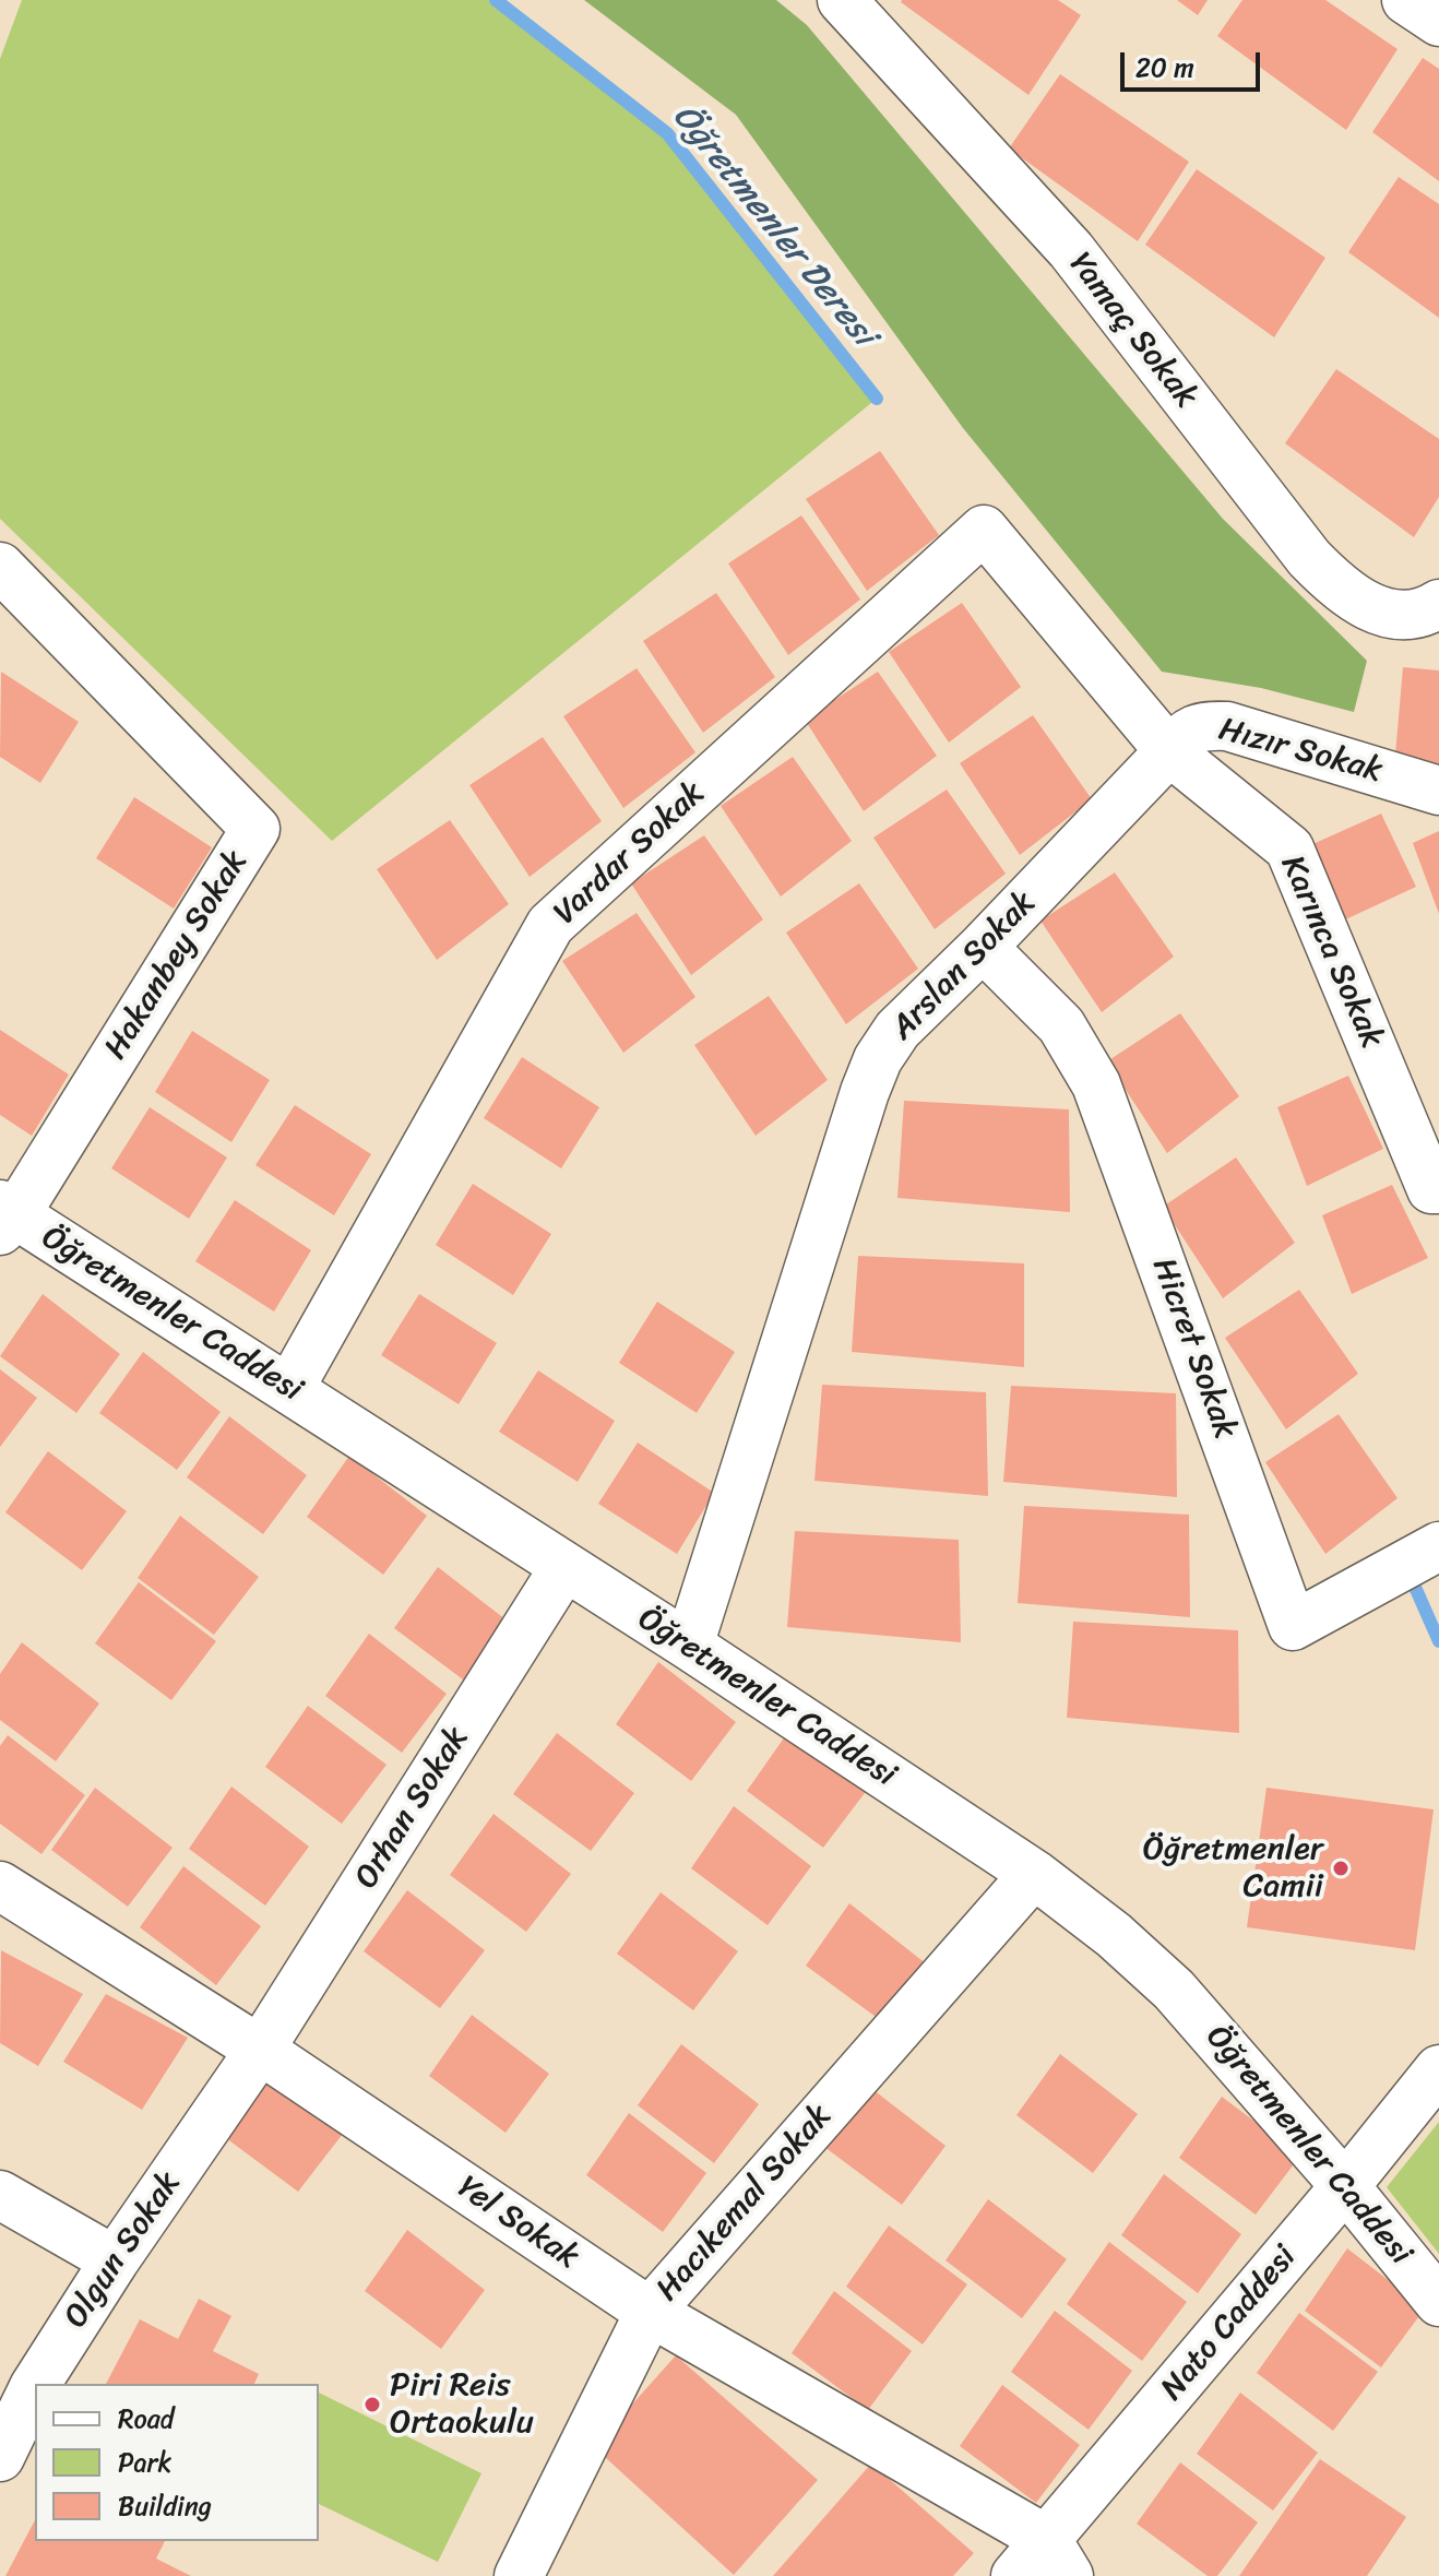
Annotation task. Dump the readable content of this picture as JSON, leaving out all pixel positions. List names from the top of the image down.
{
  "streets": {
    "street": [
      "Yamaç Sokak",
      "Hızır Sokak",
      "Vardar Sokak",
      "Karınca Sokak",
      "Hakanbey Sokak",
      "Arslan Sokak",
      "Öğretmenler Caddesi",
      "Hicret Sokak",
      "Orhan Sokak",
      "Hacıkemal Sokak",
      "Yel Sokak",
      "Olgun Sokak",
      "Nato Caddesi"
    ]
  },
  "crossings": [
    ["Hızır Sokak", "Vardar Sokak"],
    ["Hızır Sokak", "Karınca Sokak"],
    ["Hızır Sokak", "Arslan Sokak"],
    ["Vardar Sokak", "Karınca Sokak"],
    ["Vardar Sokak", "Arslan Sokak"],
    ["Vardar Sokak", "Öğretmenler Caddesi"],
    ["Karınca Sokak", "Arslan Sokak"],
    ["Hakanbey Sokak", "Öğretmenler Caddesi"],
    ["Arslan Sokak", "Öğretmenler Caddesi"],
    ["Arslan Sokak", "Hicret Sokak"],
    ["Öğretmenler Caddesi", "Orhan Sokak"],
    ["Öğretmenler Caddesi", "Hacıkemal Sokak"],
    ["Öğretmenler Caddesi", "Nato Caddesi"],
    ["Orhan Sokak", "Yel Sokak"],
    ["Orhan Sokak", "Olgun Sokak"],
    ["Hacıkemal Sokak", "Yel Sokak"],
    ["Yel Sokak", "Olgun Sokak"],
    ["Yel Sokak", "Nato Caddesi"]
  ],
  "water": ["Öğretmenler Deresi"],
  "places": ["Öğretmenler Camii", "Piri Reis Ortaokulu"],
  "legend": ["Road", "Park", "Building"],
  "scale_bar": "20 m"
}
